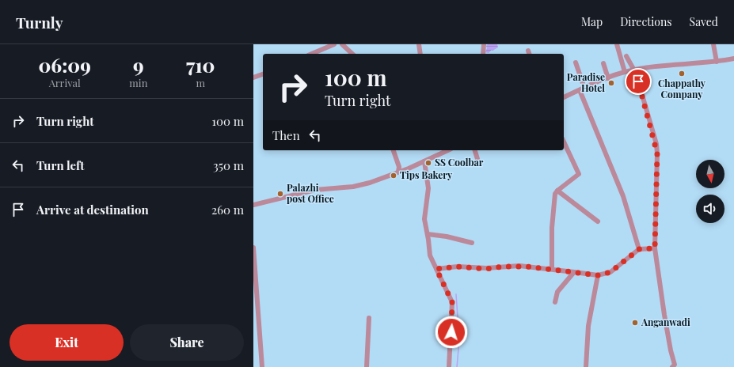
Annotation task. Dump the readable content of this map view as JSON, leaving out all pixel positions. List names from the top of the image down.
{
  "places": [
    "Chappathy Company",
    "Paradise Hotel",
    "SS Coolbar",
    "Tips Bakery",
    "Palazhi post Office",
    "Anganwadi"
  ],
  "north": "bottom",
  "page": {
    "header": "Turnly",
    "nav": ["Map", "Directions", "Saved"],
    "eta": [
      "06:09",
      "Arrival",
      "9",
      "min",
      "710",
      "m"
    ],
    "turn": ["100 m", "Turn right"],
    "list": [
      {
        "name": "Turn right",
        "value": "100 m"
      },
      {
        "name": "Turn left",
        "value": "350 m"
      },
      {
        "name": "Arrive at destination",
        "value": "260 m"
      }
    ],
    "then": "Then",
    "buttons": ["Exit", "Share"]
  }
}
